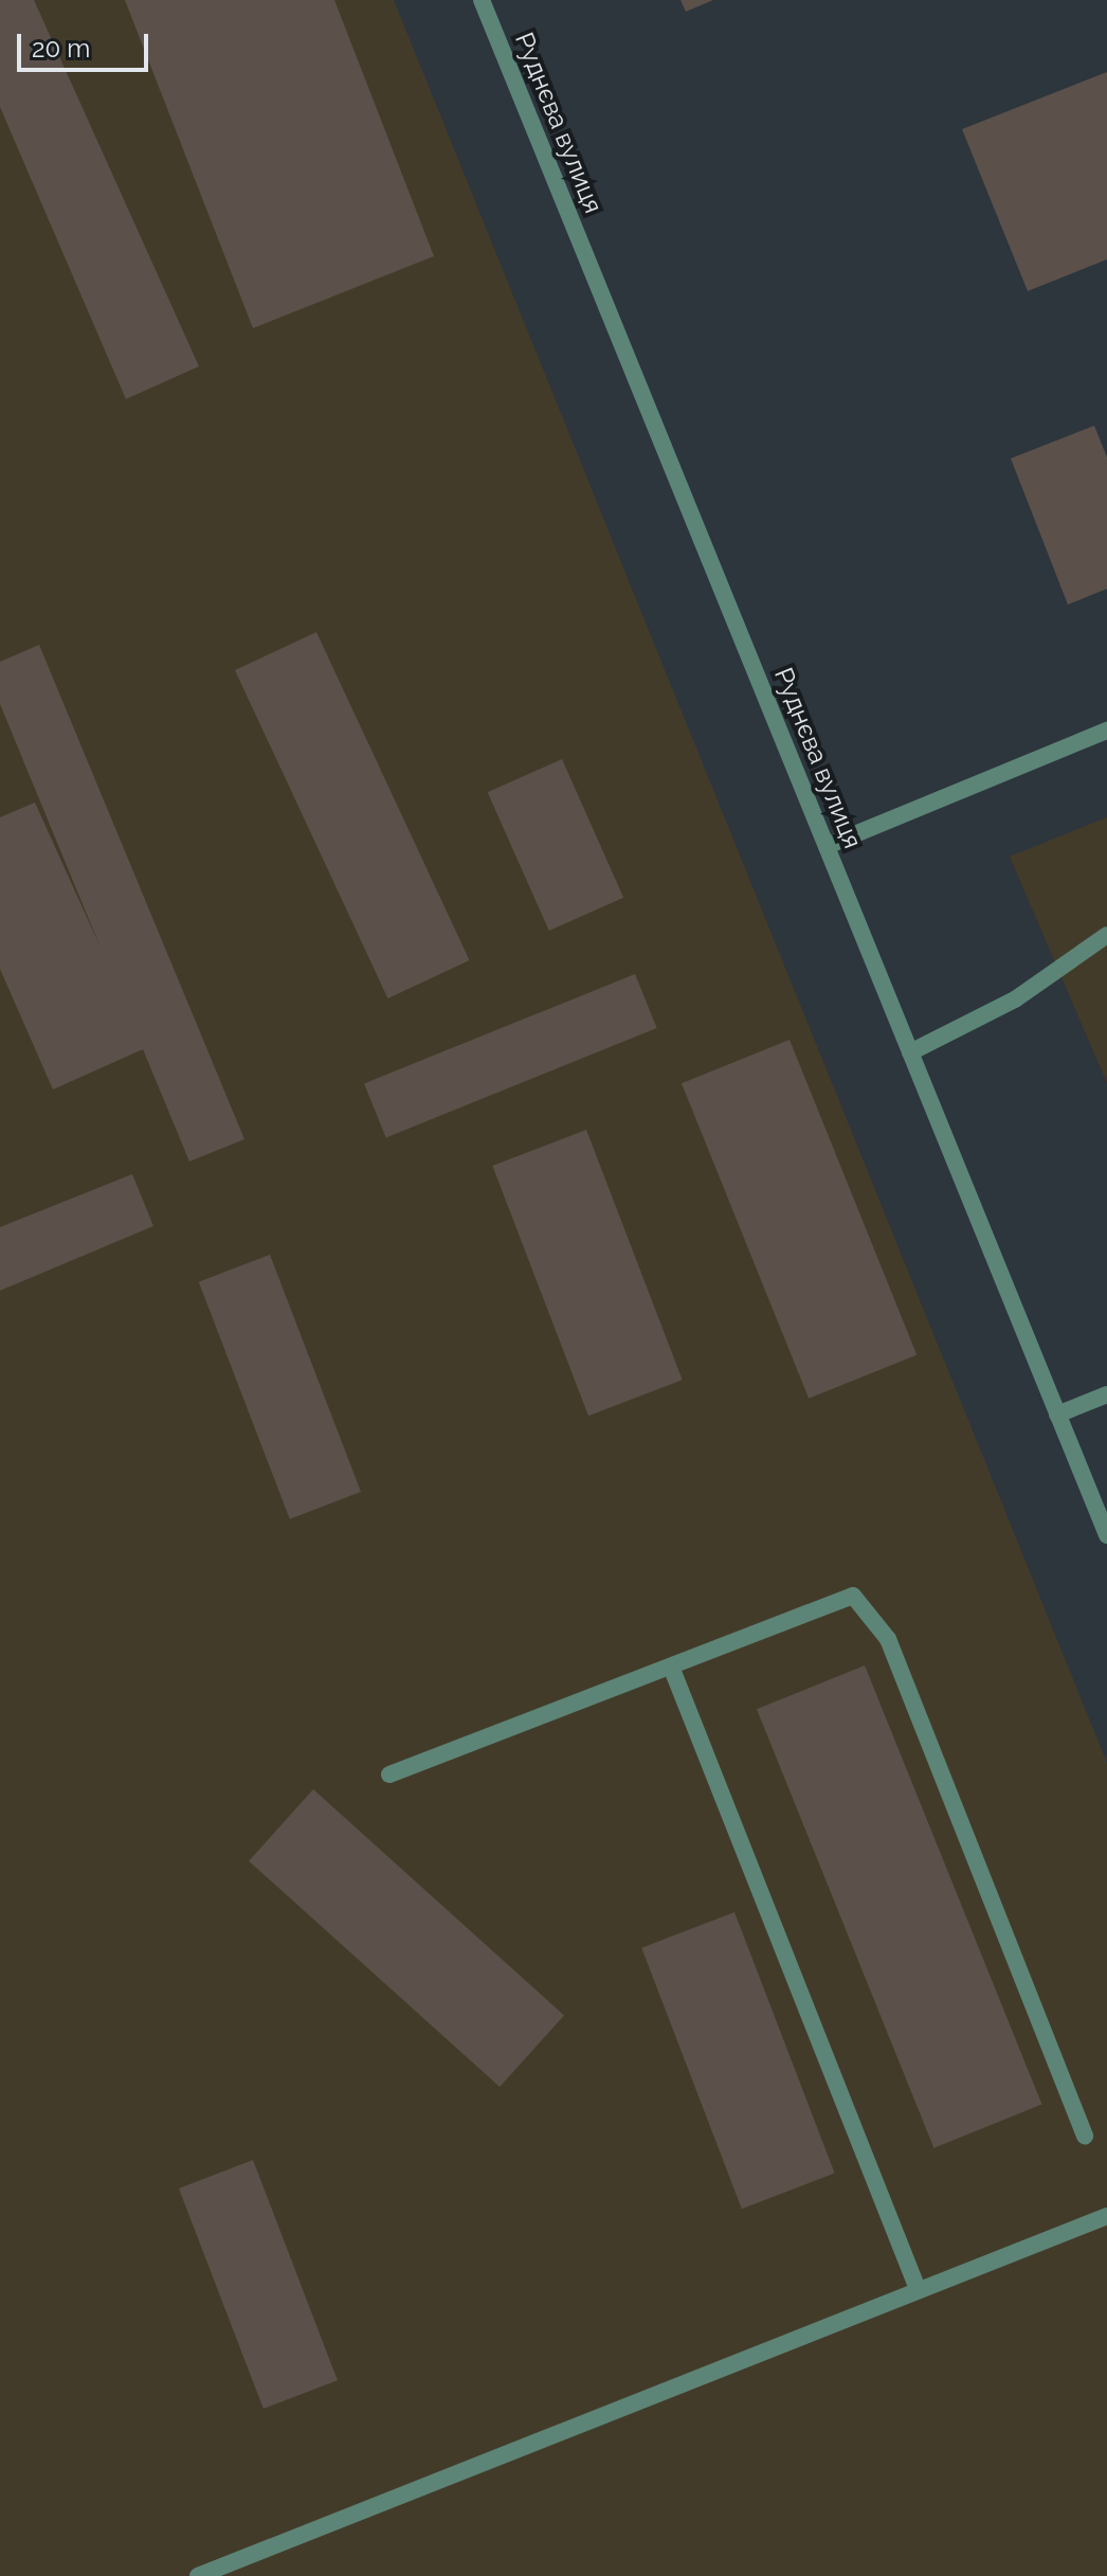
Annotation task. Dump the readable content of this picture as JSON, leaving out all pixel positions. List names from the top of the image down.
{
  "streets": {
    "street": ["Руднєва вулиця"]
  },
  "scale_bar": "20 m"
}
